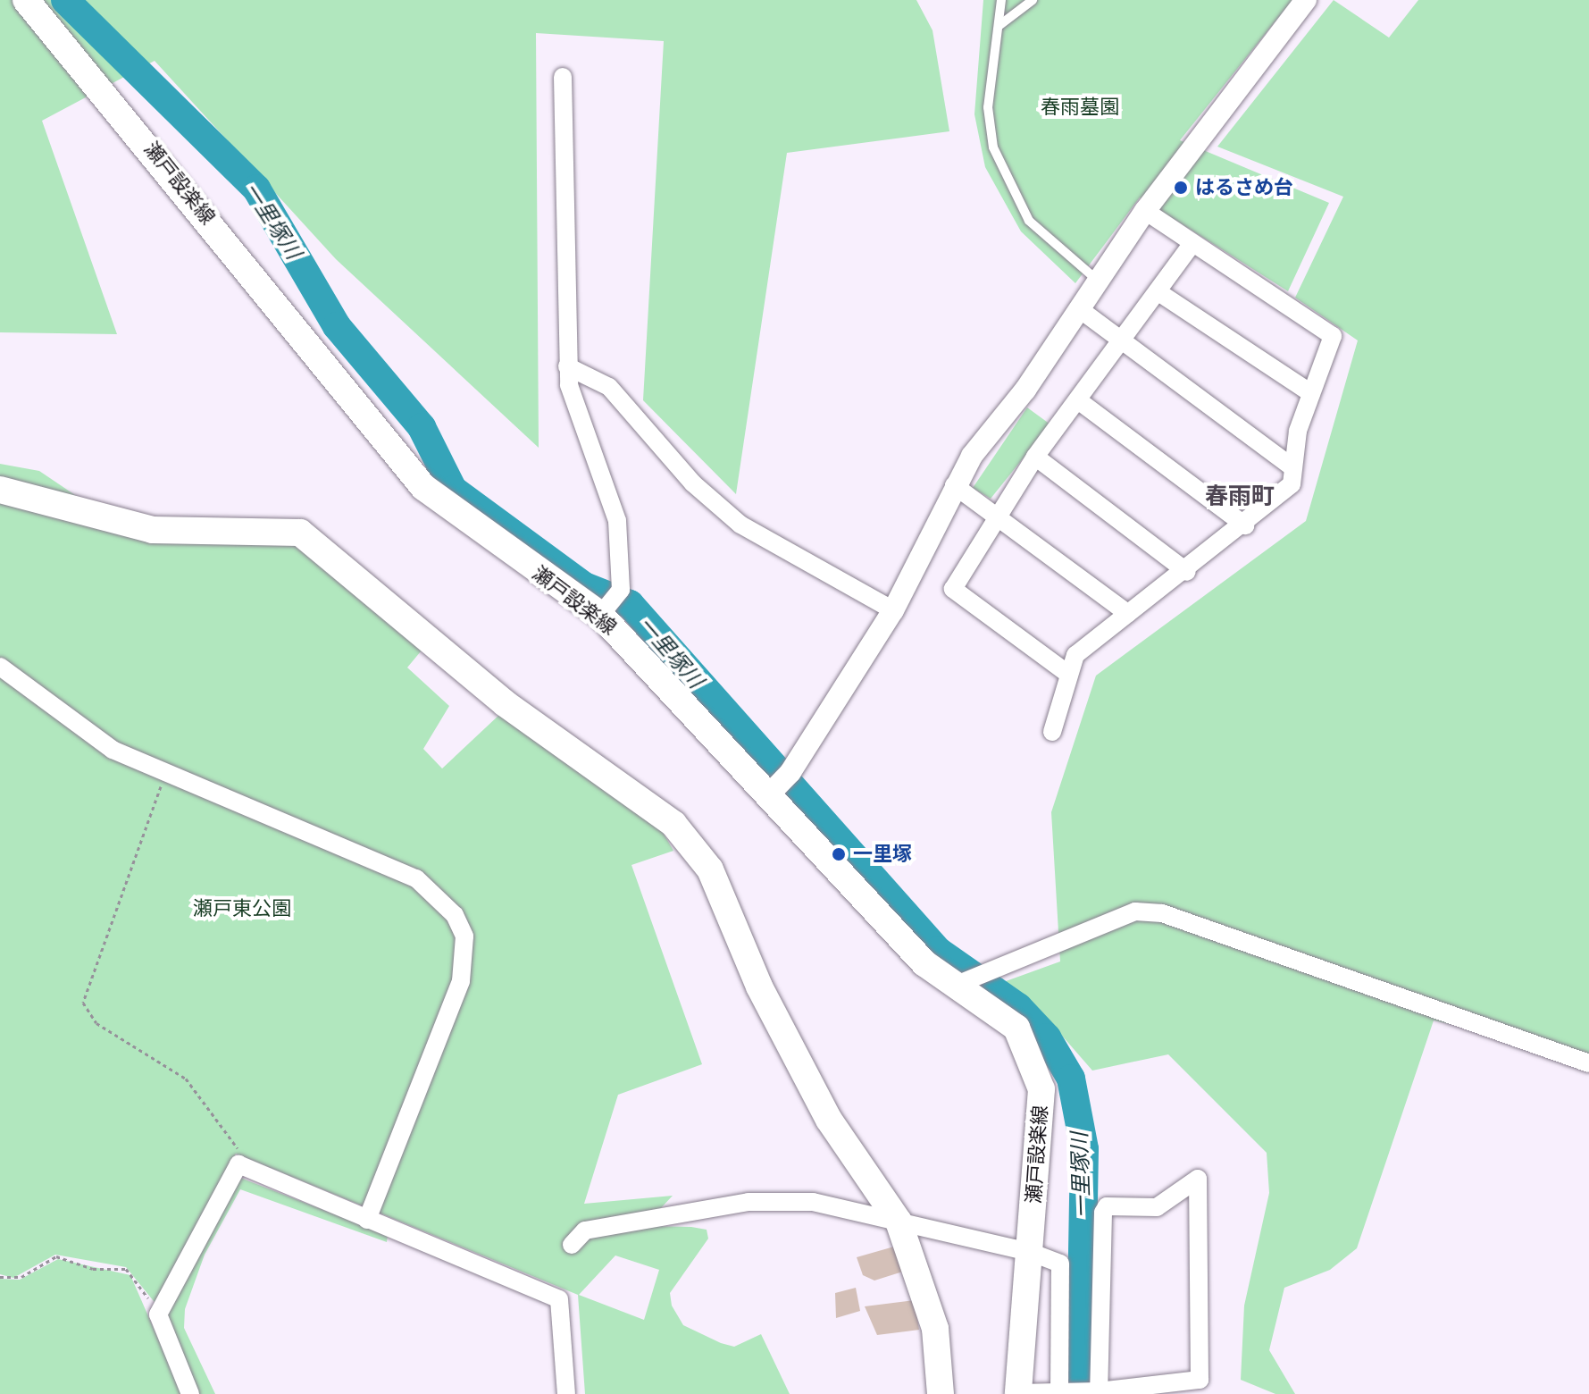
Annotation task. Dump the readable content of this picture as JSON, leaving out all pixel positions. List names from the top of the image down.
{
  "streets": {
    "main road": ["瀬戸設楽線"]
  },
  "districts": ["春雨町"],
  "water": ["一里塚川"],
  "parks": ["春雨墓園", "瀬戸東公園"],
  "places": ["はるさめ台", "一里塚"]
}
